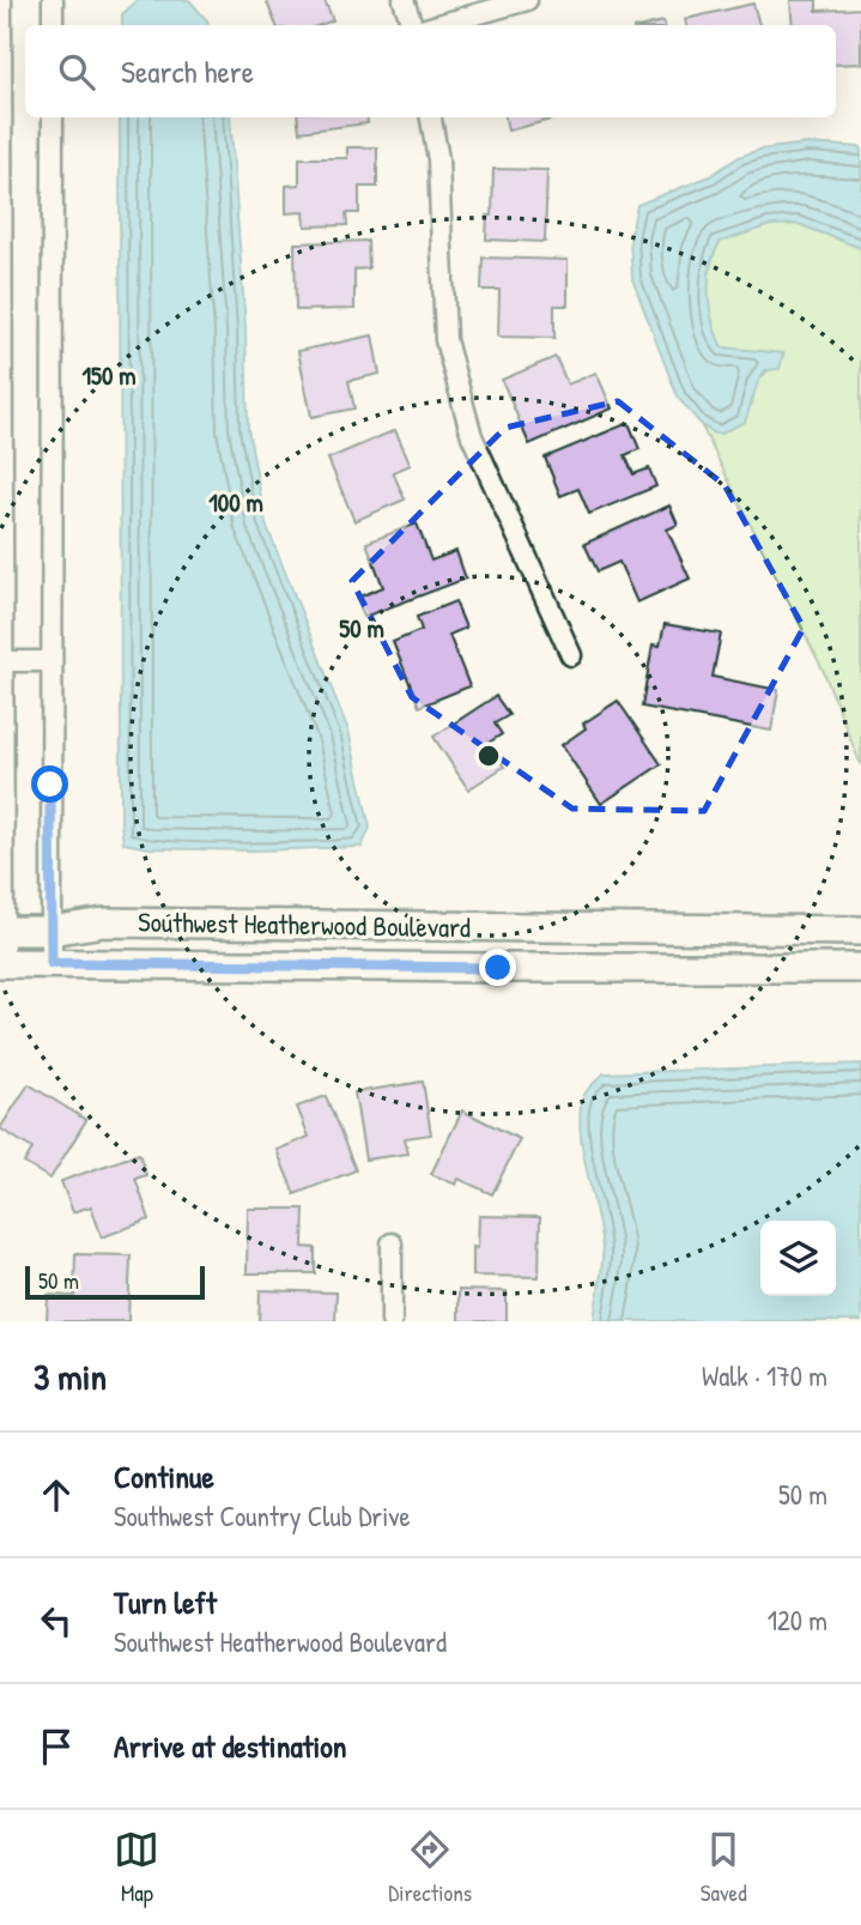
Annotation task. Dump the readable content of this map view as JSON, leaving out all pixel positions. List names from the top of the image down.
{
  "streets": {
    "street": ["Southwest Heatherwood Boulevard"]
  },
  "scale_bar": "50 m",
  "page": {
    "search": "Search here",
    "scale": "50 m",
    "heading": ["3 min", "Walk · 170 m"],
    "list": [
      ["Continue", "Southwest Country Club Drive", "50 m"],
      ["Turn left", "Southwest Heatherwood Boulevard", "120 m"],
      "Arrive at destination"
    ],
    "nav": ["Map", "Directions", "Saved"]
  },
  "rings": ["150 m", "100 m", "50 m"]
}
